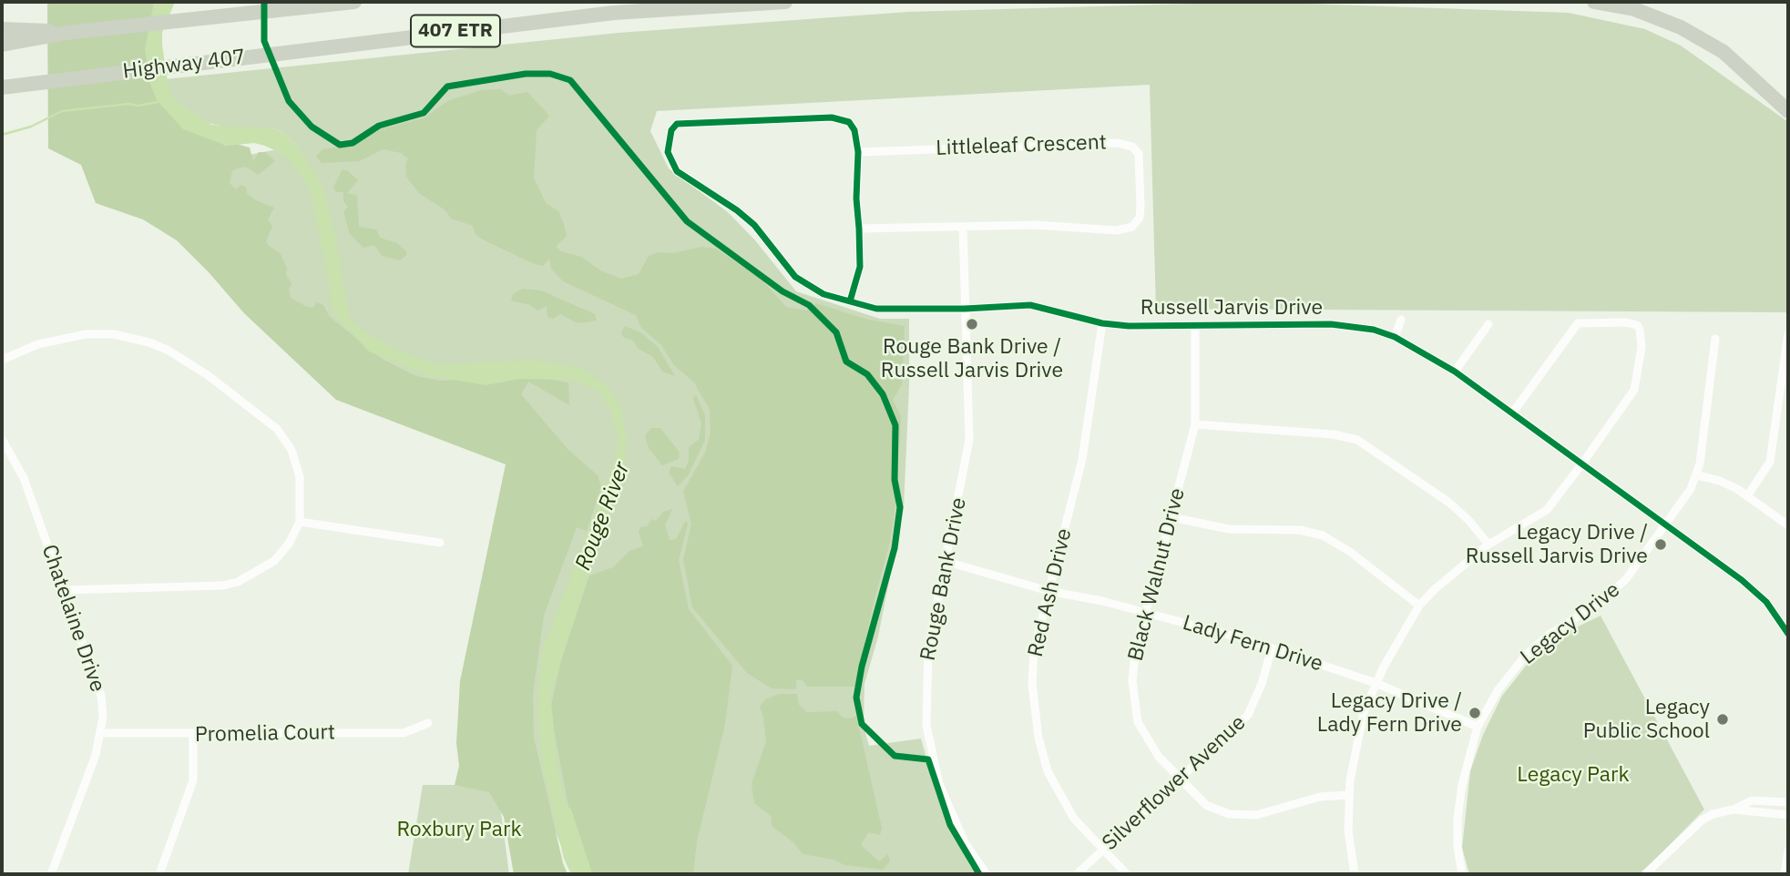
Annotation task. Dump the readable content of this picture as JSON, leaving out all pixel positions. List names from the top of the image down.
{
  "streets": {
    "highway": ["407 ETR", "Highway 407"],
    "street": [
      "Littleleaf Crescent",
      "Russell Jarvis Drive",
      "Black Walnut Drive",
      "Rouge Bank Drive",
      "Red Ash Drive",
      "Chatelaine Drive",
      "Legacy Drive",
      "Lady Fern Drive",
      "Promelia Court",
      "Silverflower Avenue"
    ]
  },
  "crossings": [
    ["Littleleaf Crescent", "Russell Jarvis Drive"],
    ["Littleleaf Crescent", "Rouge Bank Drive"],
    ["Russell Jarvis Drive", "Black Walnut Drive"],
    ["Russell Jarvis Drive", "Rouge Bank Drive"],
    ["Russell Jarvis Drive", "Red Ash Drive"],
    ["Russell Jarvis Drive", "Legacy Drive"],
    ["Black Walnut Drive", "Lady Fern Drive"],
    ["Black Walnut Drive", "Silverflower Avenue"],
    ["Rouge Bank Drive", "Lady Fern Drive"],
    ["Red Ash Drive", "Lady Fern Drive"],
    ["Red Ash Drive", "Silverflower Avenue"],
    ["Chatelaine Drive", "Promelia Court"],
    ["Legacy Drive", "Lady Fern Drive"],
    ["Lady Fern Drive", "Silverflower Avenue"]
  ],
  "water": ["Rouge River"],
  "parks": ["Legacy Park", "Roxbury Park"],
  "places": [
    "Rouge Bank Drive / Russell Jarvis Drive",
    "Legacy Drive / Russell Jarvis Drive",
    "Legacy Drive / Lady Fern Drive",
    "Legacy Public School"
  ]
}
